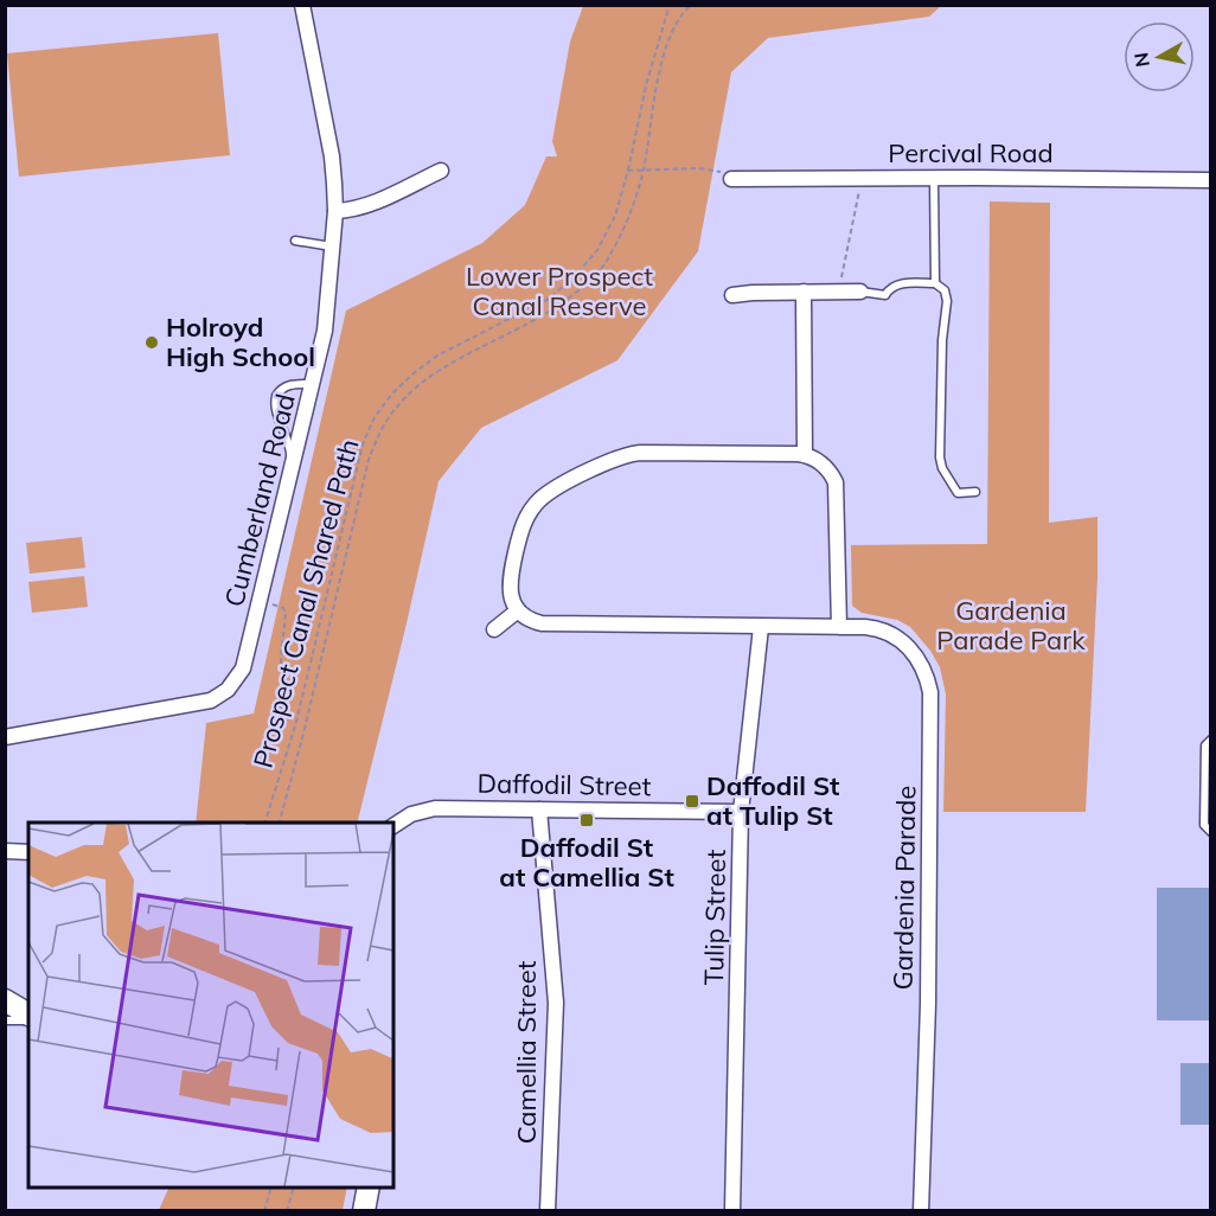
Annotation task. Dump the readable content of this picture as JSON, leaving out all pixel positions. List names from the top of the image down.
{
  "streets": {
    "street": [
      "Percival Road",
      "Cumberland Road",
      "Daffodil Street",
      "Gardenia Parade",
      "Tulip Street",
      "Camellia Street"
    ],
    "path": ["Prospect Canal Shared Path"]
  },
  "crossings": [
    ["Daffodil Street", "Tulip Street"],
    ["Daffodil Street", "Camellia Street"],
    ["Gardenia Parade", "Tulip Street"]
  ],
  "parks": ["Lower Prospect Canal Reserve", "Gardenia Parade Park"],
  "places": {
    "other": ["Holroyd High School"],
    "transit": ["Daffodil St at Tulip St", "Daffodil St at Camellia St"]
  },
  "north": "left"
}
